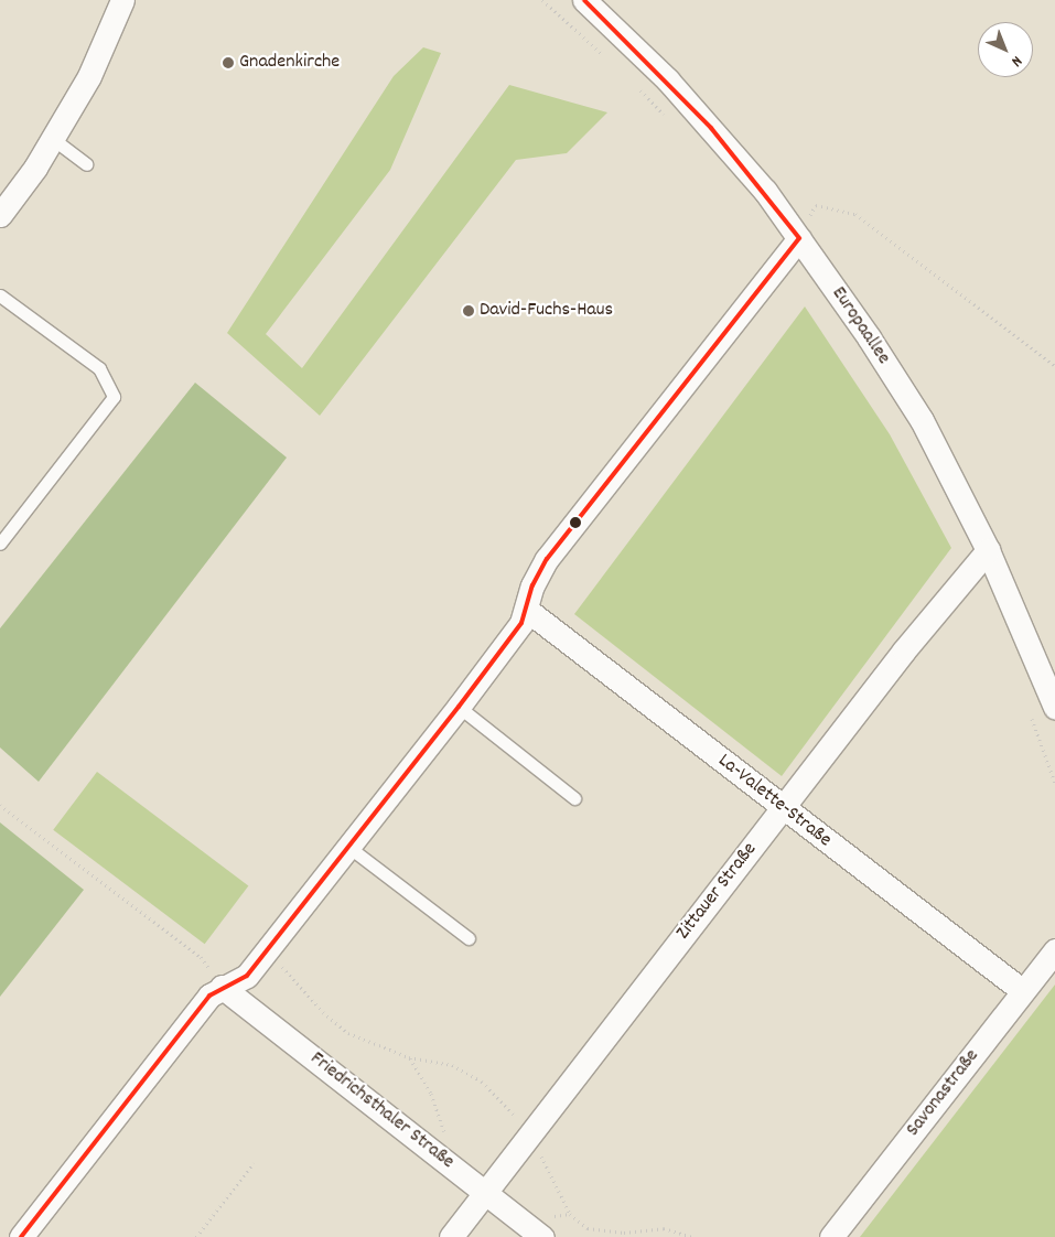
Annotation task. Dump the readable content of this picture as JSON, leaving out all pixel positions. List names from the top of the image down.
{
  "streets": {
    "street": [
      "Europaallee",
      "La-Valette-Straße",
      "Zittauer Straße",
      "Savonastraße",
      "Friedrichsthaler Straße"
    ]
  },
  "crossings": [
    ["Europaallee", "Zittauer Straße"],
    ["La-Valette-Straße", "Zittauer Straße"],
    ["La-Valette-Straße", "Savonastraße"],
    ["Zittauer Straße", "Friedrichsthaler Straße"]
  ],
  "places": ["Gnadenkirche", "David-Fuchs-Haus"],
  "north": "bottom right"
}
